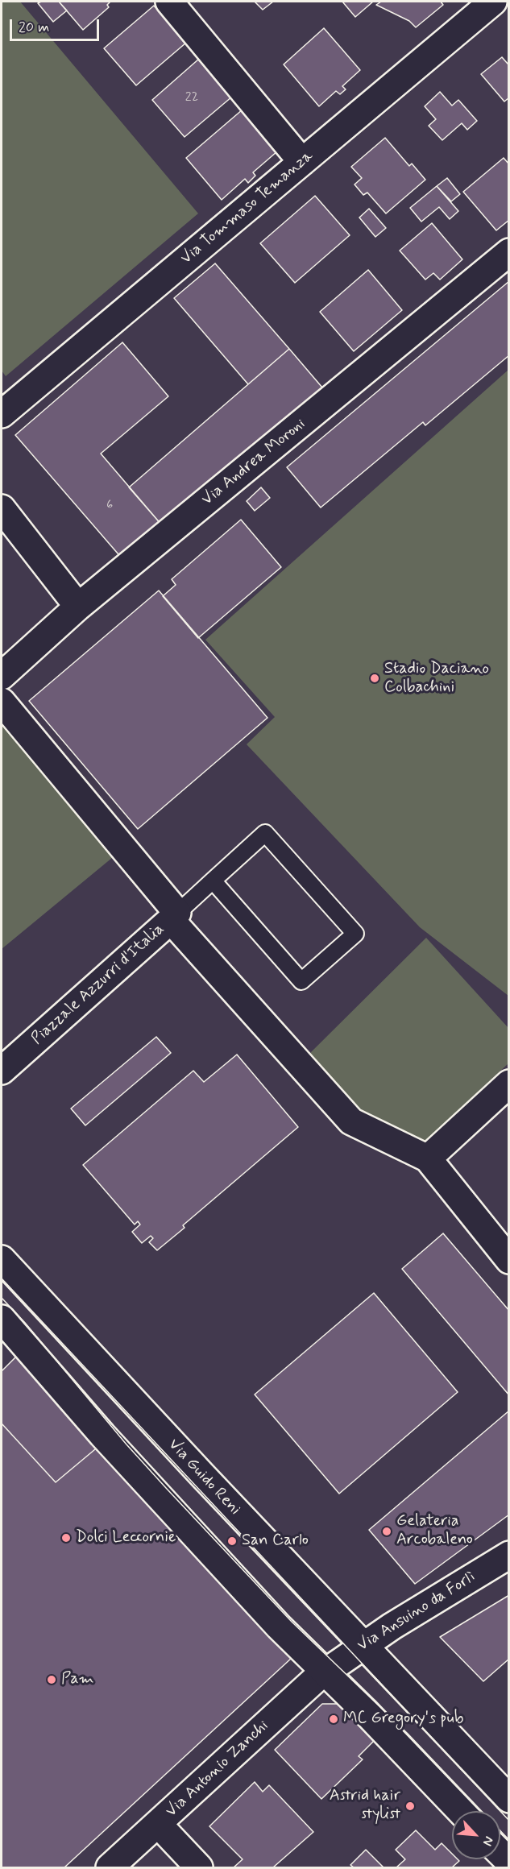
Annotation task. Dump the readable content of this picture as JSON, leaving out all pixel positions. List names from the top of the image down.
{
  "streets": {
    "street": [
      "Via Tommaso Temanza",
      "Via Andrea Moroni",
      "Piazzale Azzurri d'Italia",
      "Via Guido Reni",
      "Via Ansuino da Forlì",
      "Via Antonio Zanchi"
    ]
  },
  "crossings": [
    ["Via Guido Reni", "Via Ansuino da Forlì"],
    ["Via Ansuino da Forlì", "Via Antonio Zanchi"]
  ],
  "places": [
    "Stadio Daciano Colbachini",
    "Gelateria Arcobaleno",
    "Dolci Leccornie",
    "San Carlo",
    "Pam",
    "MC Gregory's pub",
    "Astrid hair stylist"
  ],
  "house_numbers": ["22", "6"],
  "scale_bar": "20 m",
  "north": "bottom right"
}
